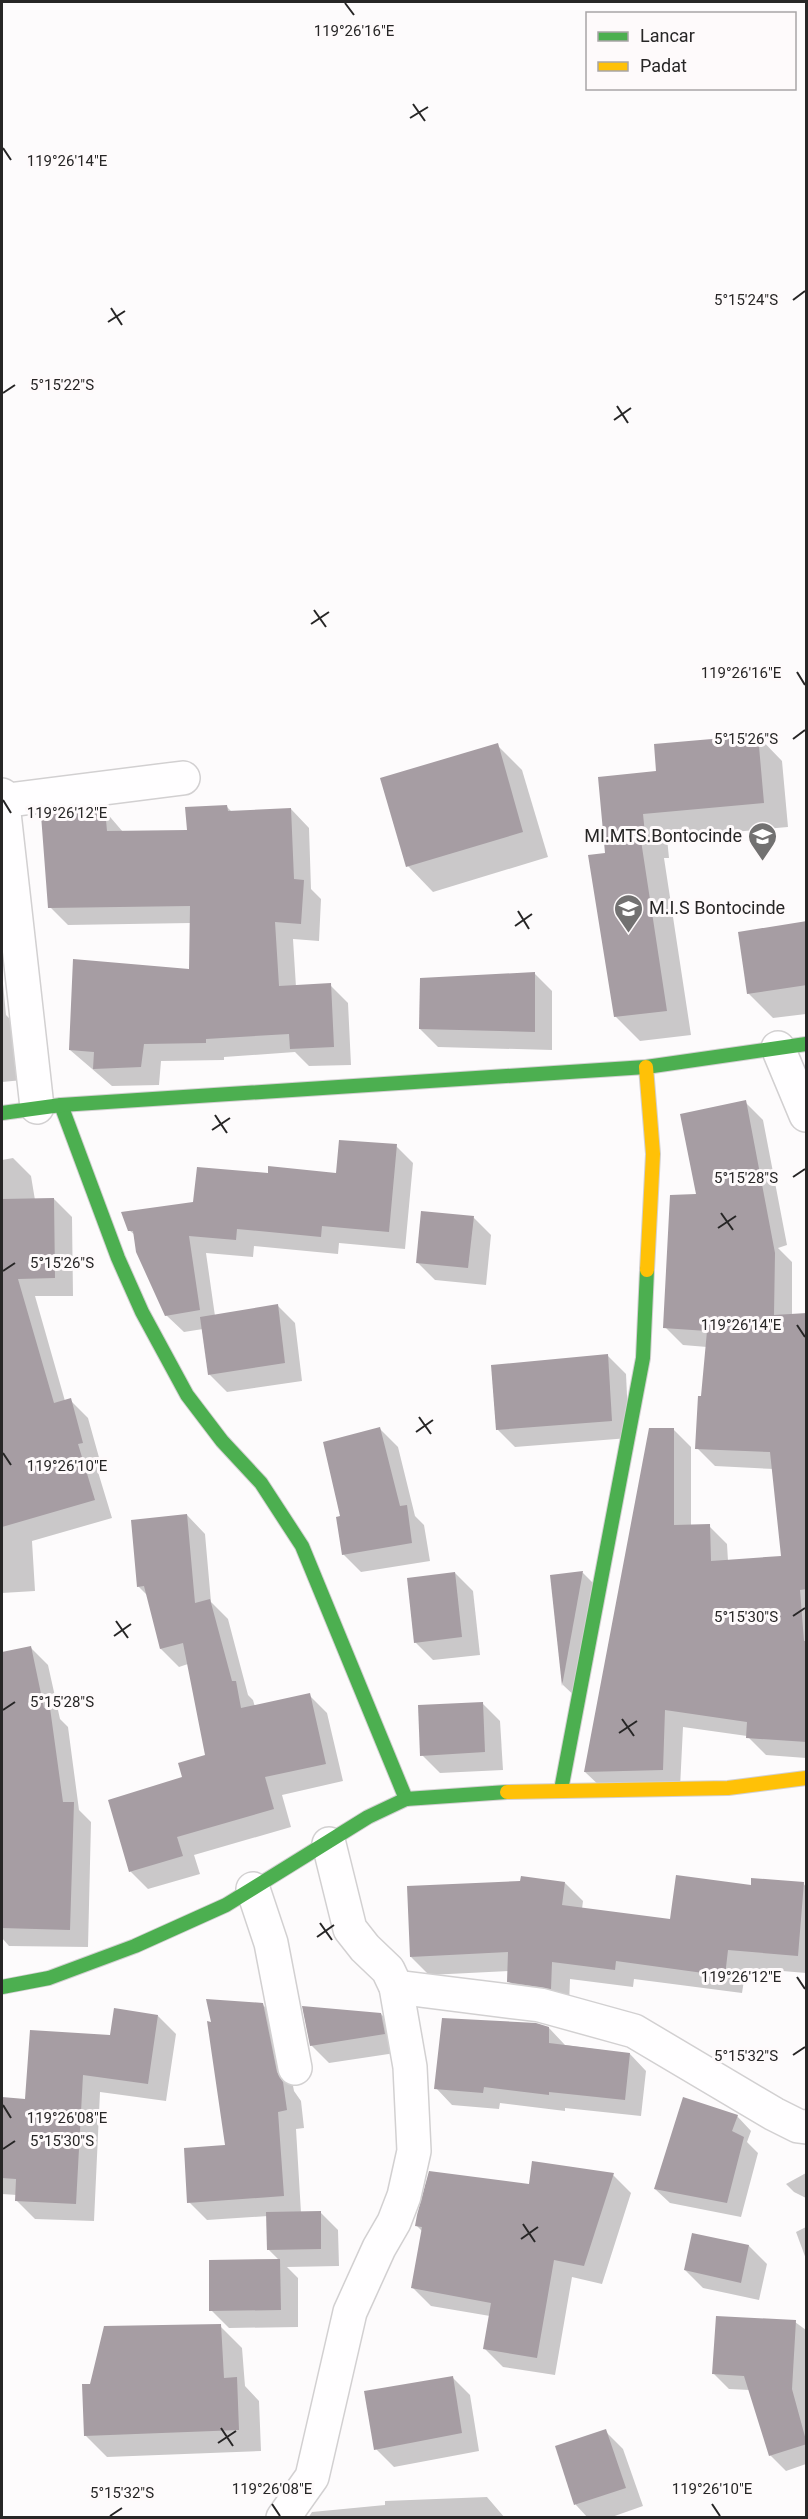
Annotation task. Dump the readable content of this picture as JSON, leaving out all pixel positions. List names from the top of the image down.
{
  "places": {
    "school or university": ["MI.MTS.Bontocinde", "M.I.S Bontocinde"]
  },
  "legend": ["Lancar", "Padat"],
  "coordinates": [
    "119°26'16\"E",
    "119°26'14\"E",
    "5°15'24\"S",
    "5°15'22\"S",
    "5°15'26\"S",
    "119°26'12\"E",
    "5°15'28\"S",
    "119°26'10\"E",
    "5°15'30\"S",
    "5°15'32\"S",
    "119°26'08\"E"
  ]
}
